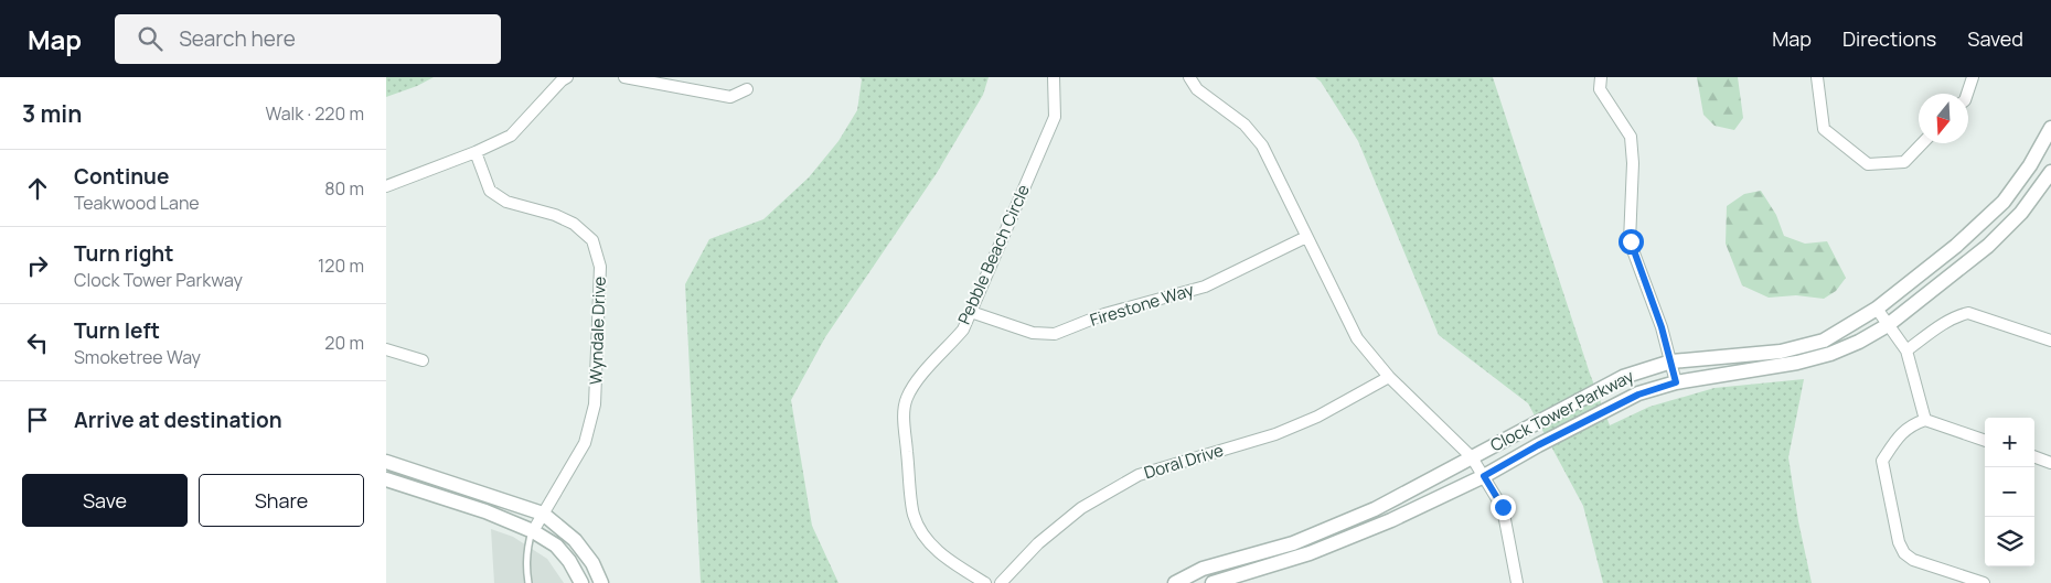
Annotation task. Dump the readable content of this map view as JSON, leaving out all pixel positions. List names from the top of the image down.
{
  "streets": {
    "street": [
      "Pebble Beach Circle",
      "Firestone Way",
      "Wyndale Drive",
      "Clock Tower Parkway",
      "Doral Drive"
    ]
  },
  "crossings": [
    ["Pebble Beach Circle", "Firestone Way"]
  ],
  "north": "bottom",
  "page": {
    "header": "Map",
    "search": "Search here",
    "nav": ["Map", "Directions", "Saved"],
    "heading": ["3 min", "Walk · 220 m"],
    "list": [
      ["Continue", "Teakwood Lane", "80 m"],
      ["Turn right", "Clock Tower Parkway", "120 m"],
      ["Turn left", "Smoketree Way", "20 m"],
      "Arrive at destination"
    ],
    "map_buttons": ["+", "−"],
    "buttons": ["Save", "Share"]
  }
}
